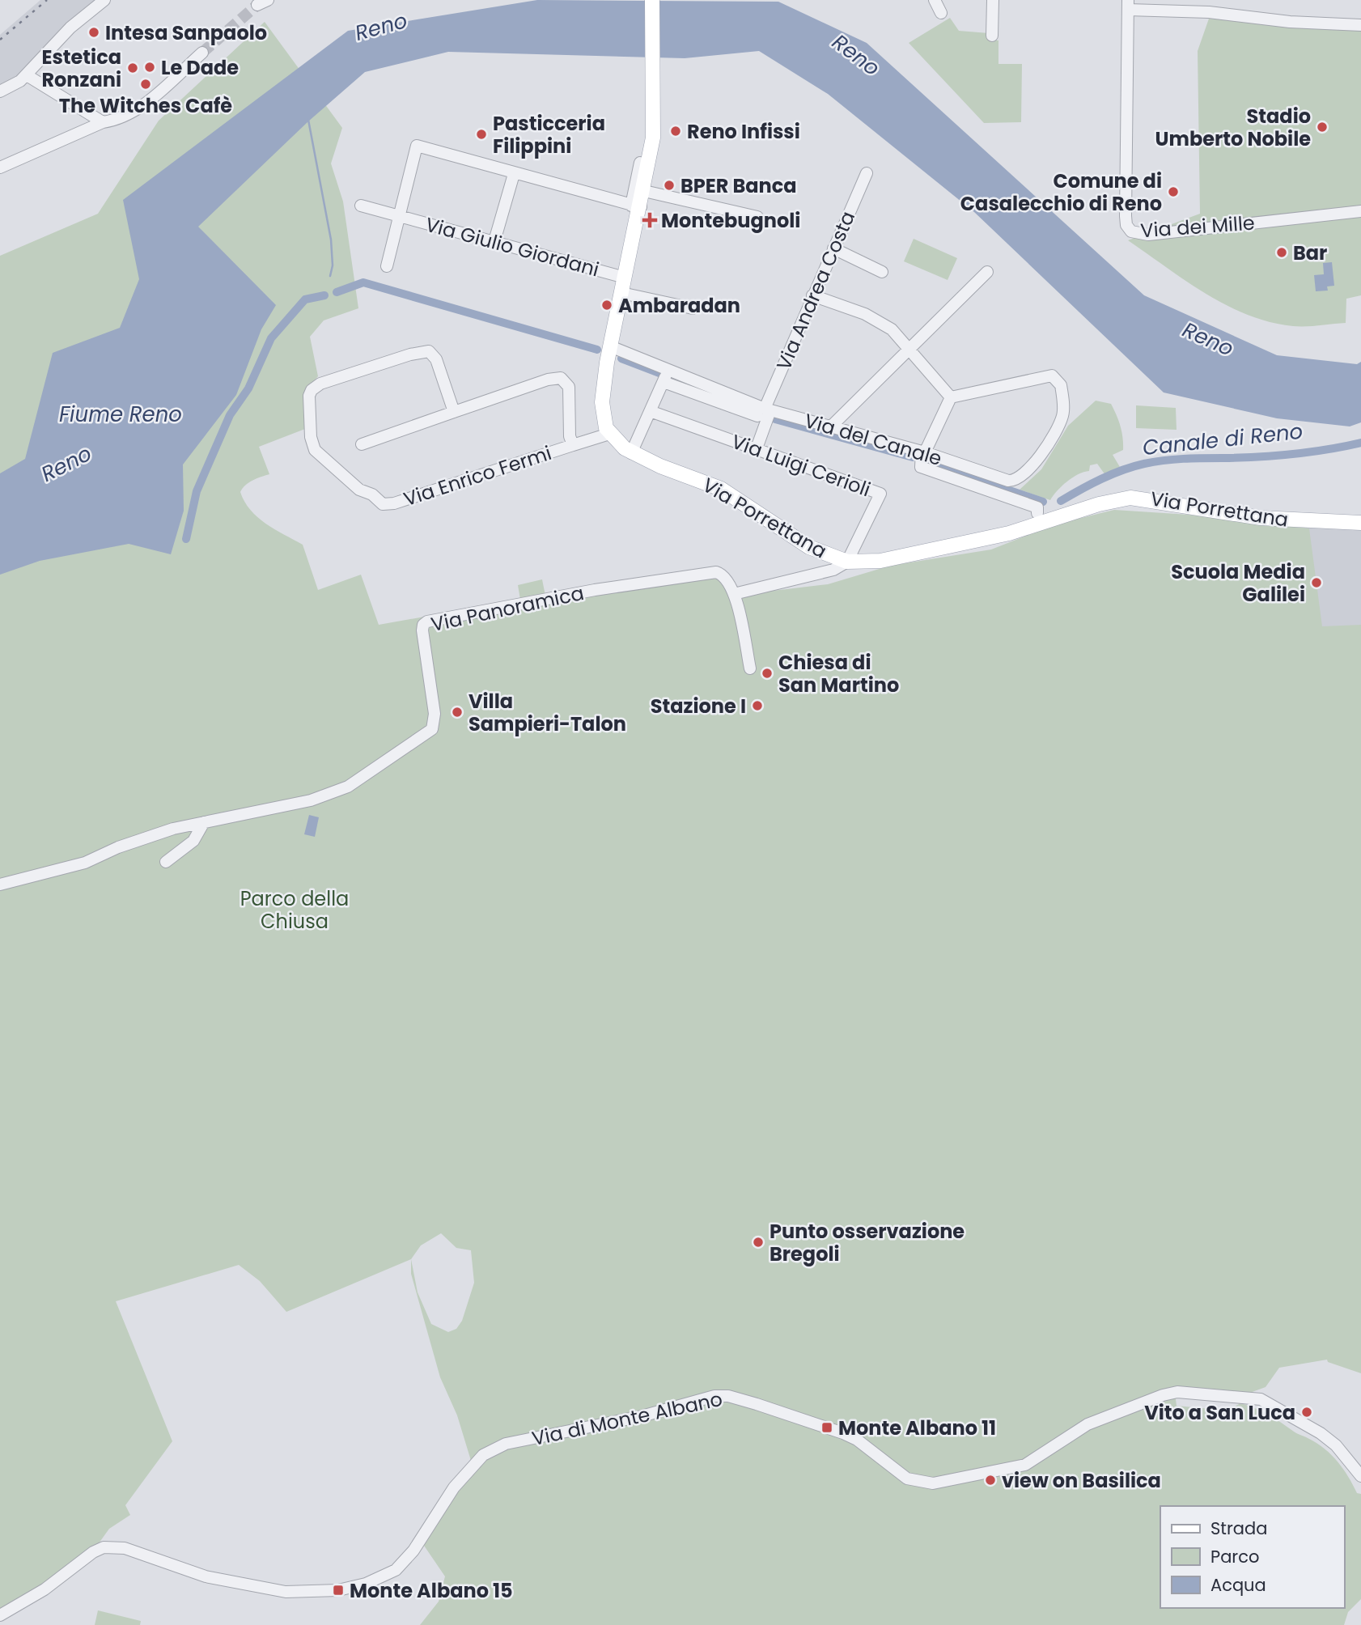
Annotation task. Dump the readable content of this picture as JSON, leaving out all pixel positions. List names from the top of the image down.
{
  "streets": {
    "main road": ["Via Porrettana"],
    "street": [
      "Via dei Mille",
      "Via Giulio Giordani",
      "Via Andrea Costa",
      "Via del Canale",
      "Via Luigi Cerioli",
      "Via Enrico Fermi",
      "Via Panoramica",
      "Via di Monte Albano"
    ]
  },
  "crossings": [
    ["Via Andrea Costa", "Via del Canale"],
    ["Via Andrea Costa", "Via Luigi Cerioli"],
    ["Via Luigi Cerioli", "Via Porrettana"]
  ],
  "water": ["Reno", "Fiume Reno", "Canale di Reno"],
  "parks": ["Parco della Chiusa"],
  "places": {
    "other": [
      "Intesa Sanpaolo",
      "Le Dade",
      "Estetica Ronzani",
      "The Witches Cafè",
      "Stadio Umberto Nobile",
      "Reno Infissi",
      "Pasticceria Filippini",
      "BPER Banca",
      "Comune di Casalecchio di Reno",
      "Bar",
      "Ambaradan",
      "Scuola Media Galilei",
      "Chiesa di San Martino",
      "Stazione I",
      "Villa Sampieri-Talon",
      "Punto osservazione Bregoli",
      "Vito a San Luca",
      "view on Basilica"
    ],
    "health": ["Montebugnoli"],
    "transit": ["Monte Albano 11", "Monte Albano 15"]
  },
  "legend": ["Strada", "Parco", "Acqua"]
}
